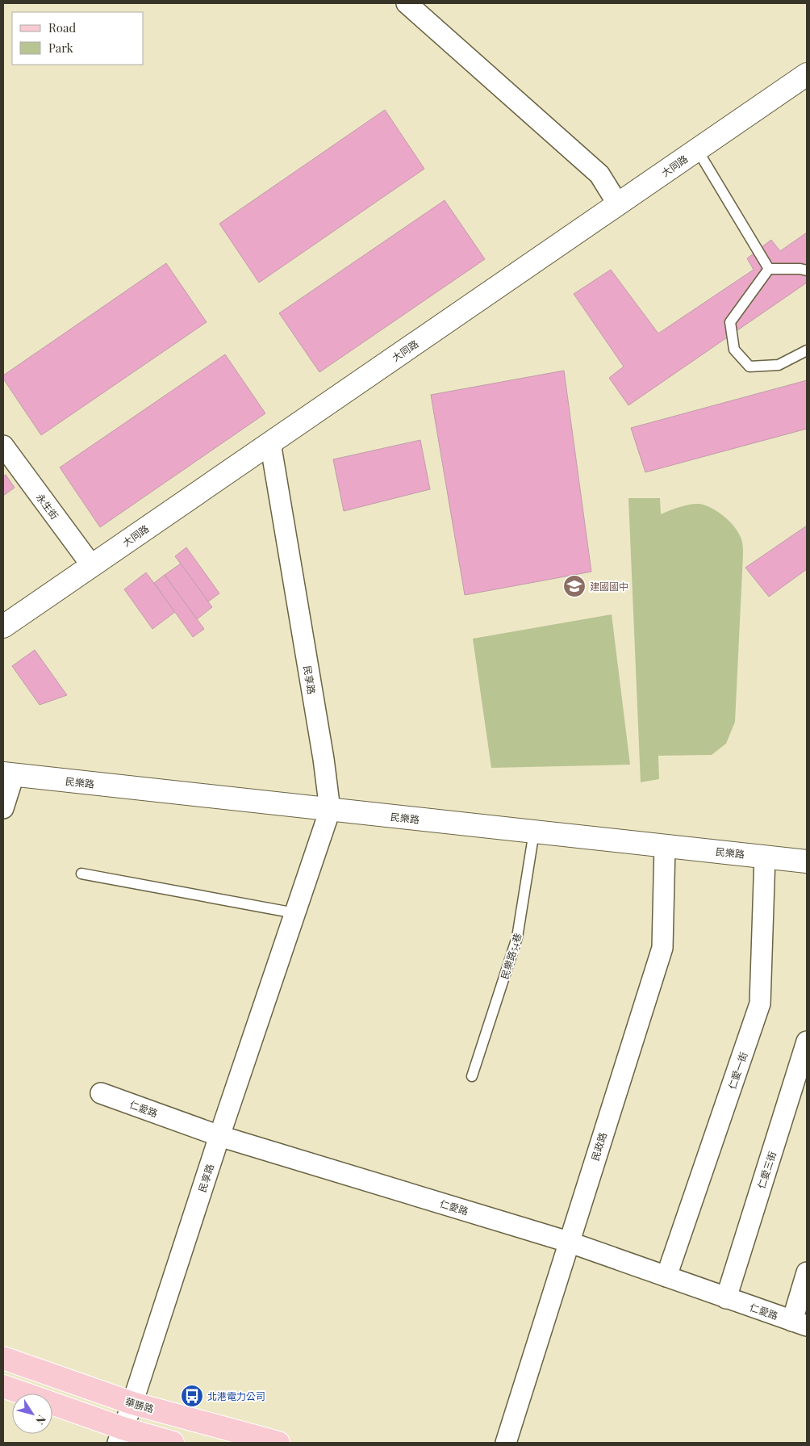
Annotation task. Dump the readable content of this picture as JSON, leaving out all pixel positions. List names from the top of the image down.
{
  "streets": {
    "main road": ["華勝路"],
    "street": [
      "大同路",
      "永生街",
      "民享路",
      "民樂路",
      "仁愛一街",
      "仁愛路",
      "民政路",
      "仁愛三街"
    ],
    "lane": ["民樂路54巷"]
  },
  "crossings": [
    ["大同路", "永生街"],
    ["大同路", "民享路"],
    ["民享路", "民樂路"],
    ["民享路", "仁愛路"],
    ["民享路", "華勝路"],
    ["民樂路", "民樂路54巷"],
    ["民樂路", "仁愛一街"],
    ["民樂路", "民政路"],
    ["仁愛一街", "仁愛路"],
    ["仁愛路", "民政路"],
    ["仁愛路", "仁愛三街"]
  ],
  "places": {
    "school or university": ["建國國中"],
    "bus stop": ["北港電力公司"]
  },
  "legend": ["Road", "Park"],
  "north": "bottom right"
}
